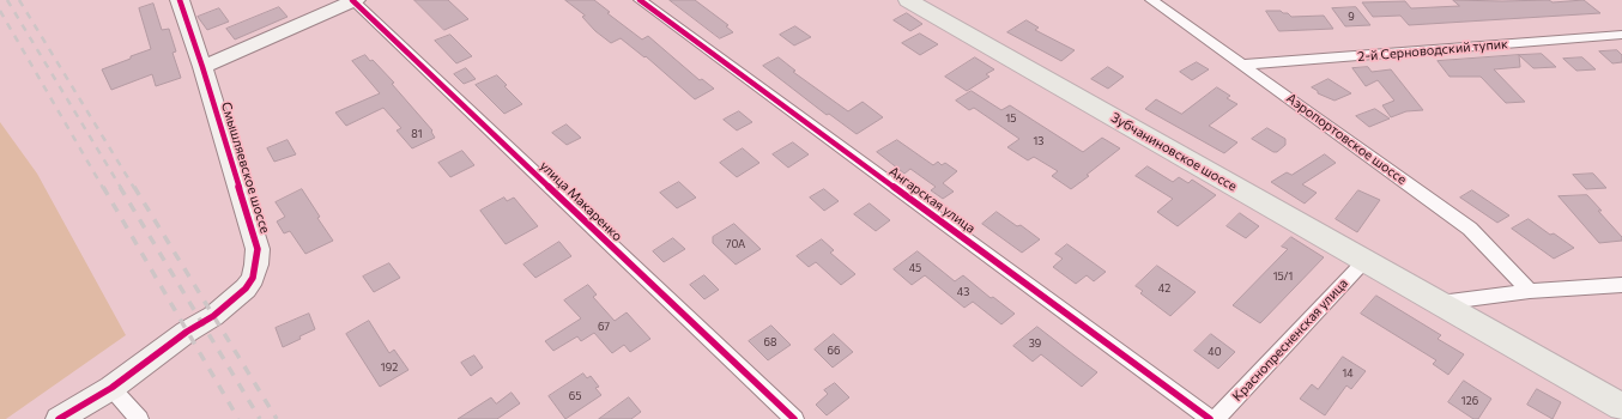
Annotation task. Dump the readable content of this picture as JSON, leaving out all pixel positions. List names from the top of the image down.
{
  "streets": {
    "main road": ["Зубчаниновское шоссе"],
    "street": [
      "2-й Серноводский тупик",
      "Аэропортовское шоссе",
      "Смышляевское шоссе",
      "Ангарская улица",
      "улица Макаренко",
      "Краснопресненская улица"
    ]
  },
  "crossings": [
    ["2-й Серноводский тупик", "Аэропортовское шоссе"],
    ["Зубчаниновское шоссе", "Краснопресненская улица"]
  ],
  "house_numbers": [
    "9",
    "15",
    "81",
    "13",
    "70А",
    "45",
    "15/1",
    "42",
    "43",
    "67",
    "68",
    "39",
    "66",
    "40",
    "192",
    "14",
    "65",
    "126"
  ]
}
